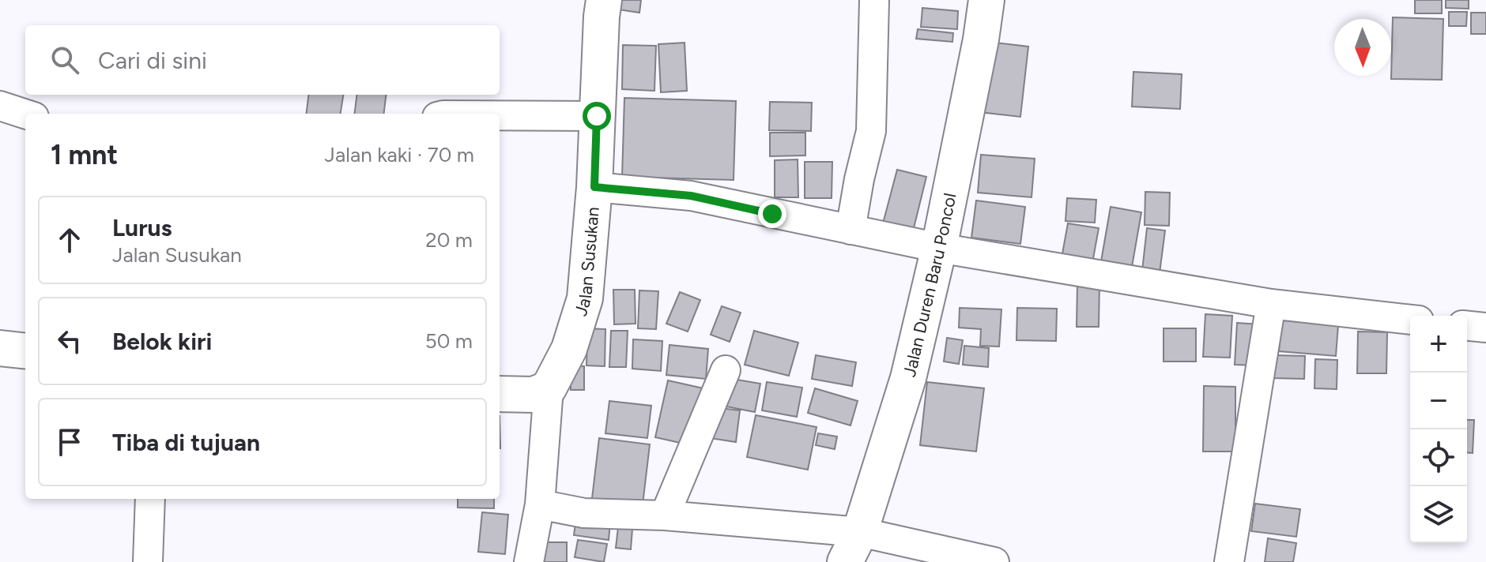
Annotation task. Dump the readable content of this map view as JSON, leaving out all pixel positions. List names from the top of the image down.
{
  "streets": {
    "street": ["Jalan Susukan", "Jalan Duren Baru Poncol"]
  },
  "north": "bottom",
  "page": {
    "search": "Cari di sini",
    "heading": ["1 mnt", "Jalan kaki · 70 m"],
    "list": [
      ["Lurus", "Jalan Susukan", "20 m"],
      ["Belok kiri", "50 m"],
      "Tiba di tujuan"
    ],
    "map_buttons": ["+", "−"]
  }
}
